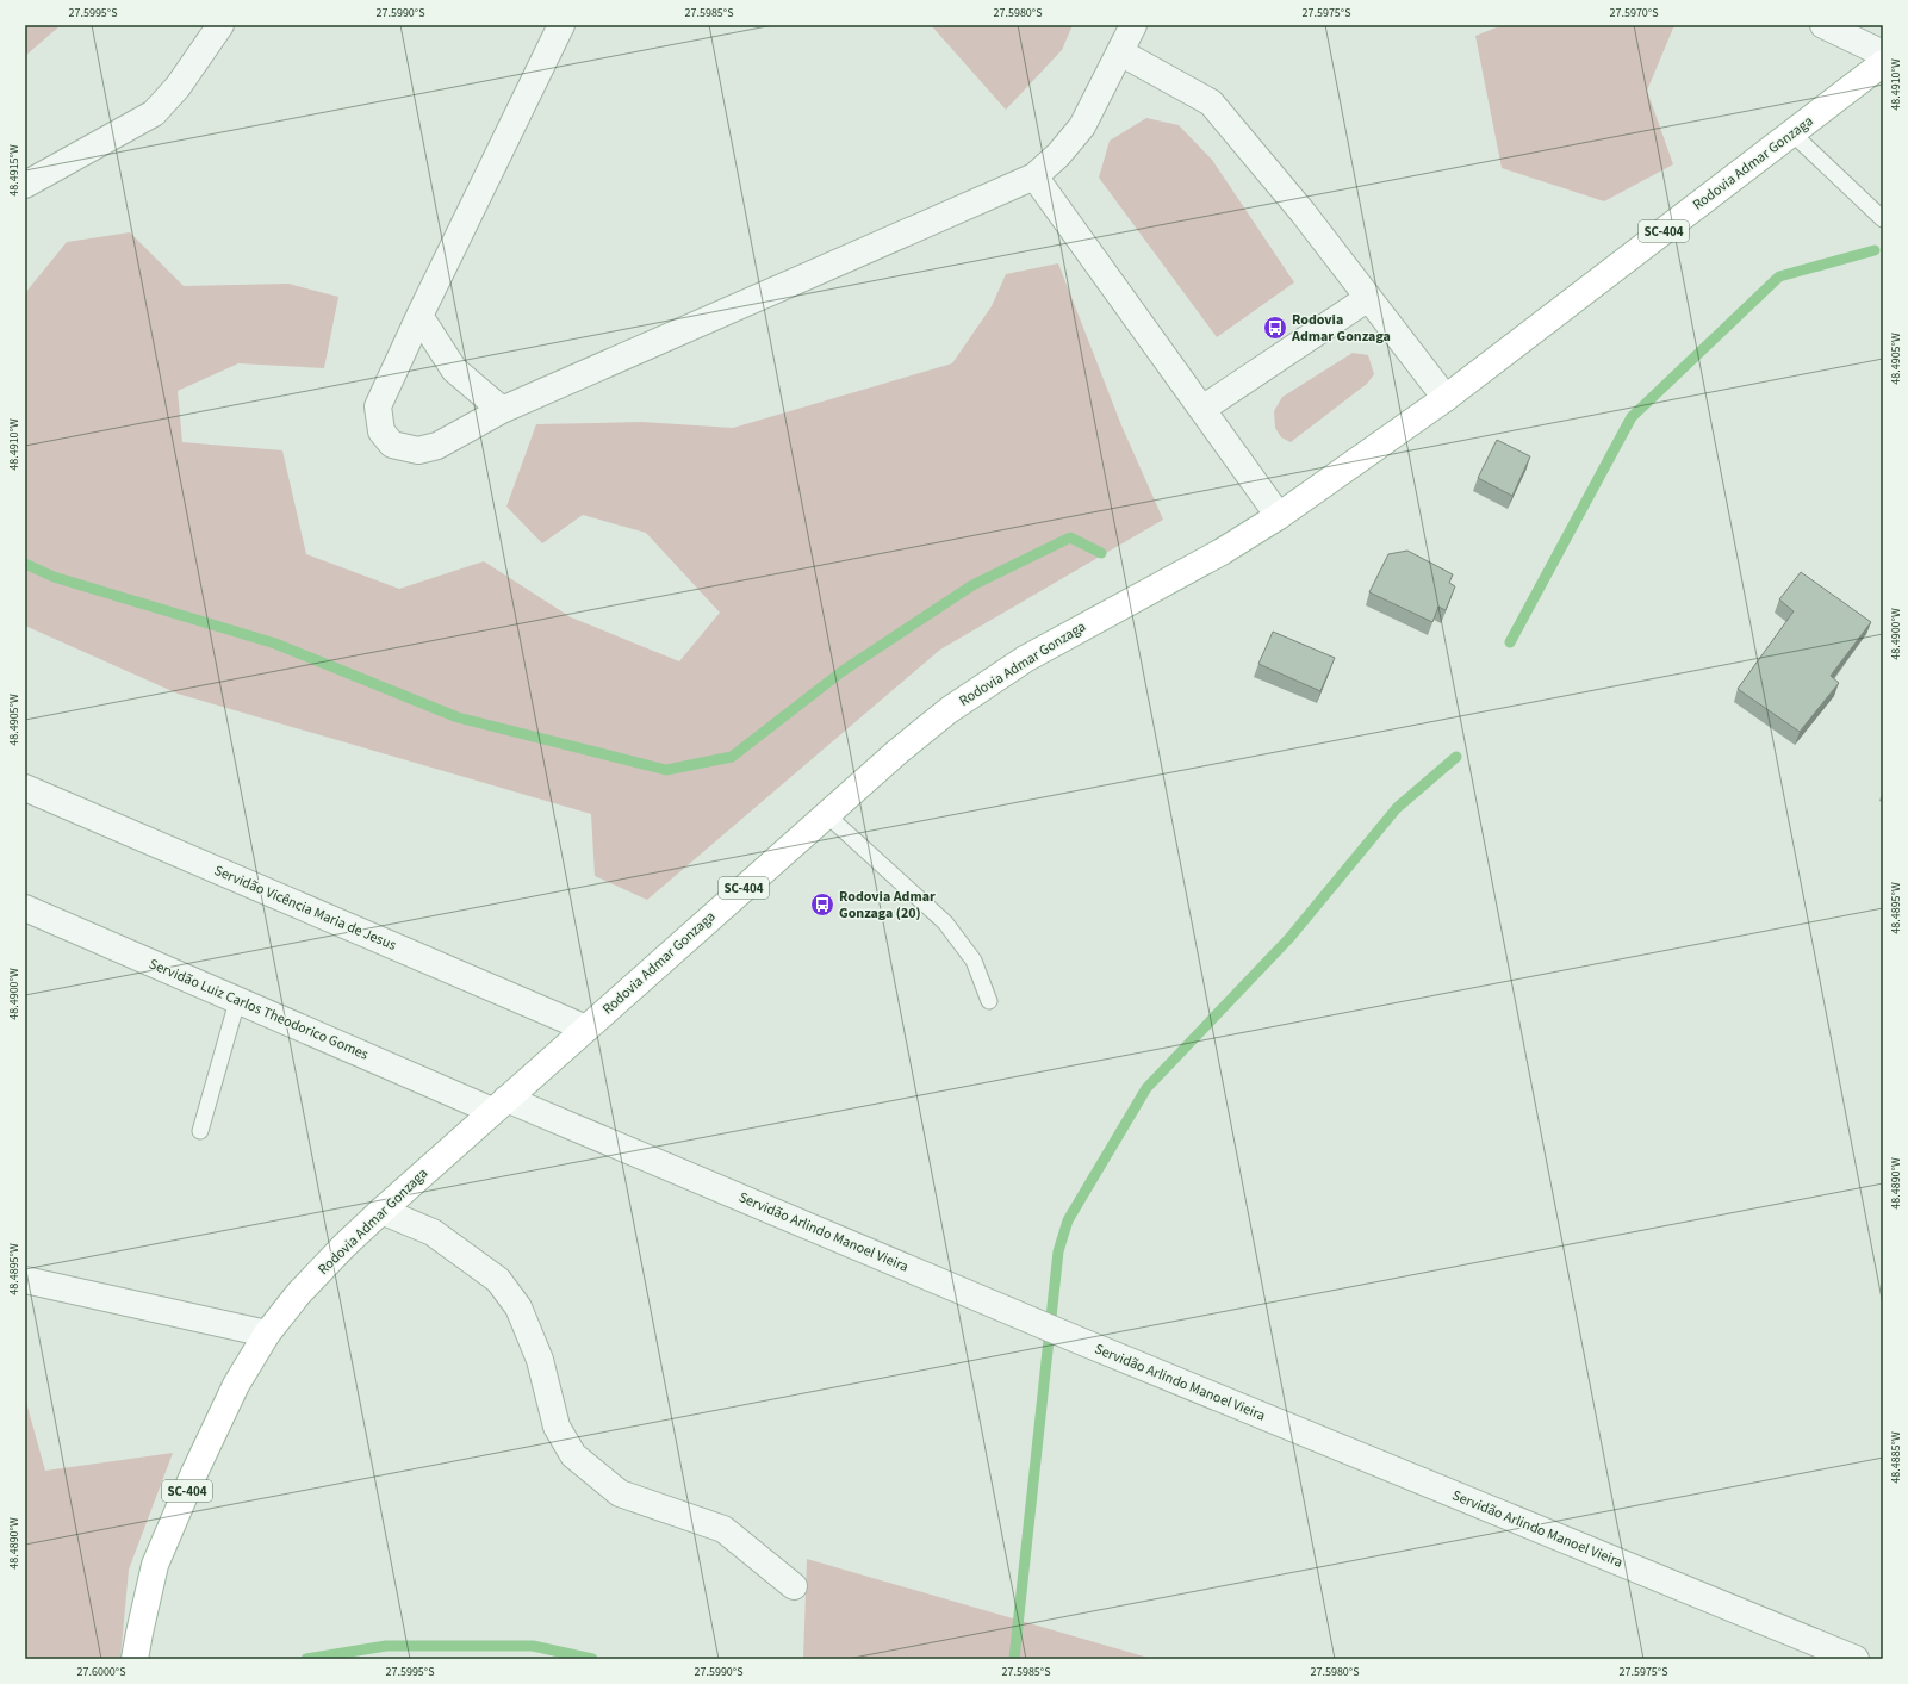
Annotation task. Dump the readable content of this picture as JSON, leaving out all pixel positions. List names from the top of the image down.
{
  "streets": {
    "main road": ["Rodovia Admar Gonzaga", "SC-404"],
    "street": ["Servidão Vicência Maria de Jesus", "Servidão Luiz Carlos Theodorico Gomes", "Servidão Arlindo Manoel Vieira"]
  },
  "crossings": [
    ["Rodovia Admar Gonzaga", "Servidão Vicência Maria de Jesus"],
    ["Rodovia Admar Gonzaga", "Servidão Luiz Carlos Theodorico Gomes"],
    ["Rodovia Admar Gonzaga", "Servidão Arlindo Manoel Vieira"],
    ["Servidão Luiz Carlos Theodorico Gomes", "Servidão Arlindo Manoel Vieira"]
  ],
  "places": {
    "bus stop": ["Rodovia Admar Gonzaga", "Rodovia Admar Gonzaga (20)"]
  },
  "coordinates": [
    "27.5995°S",
    "27.5990°S",
    "27.5985°S",
    "27.5980°S",
    "27.5975°S",
    "27.5970°S",
    "48.4910°W",
    "48.4915°W",
    "48.4905°W",
    "48.4900°W",
    "48.4895°W",
    "48.4890°W",
    "48.4885°W",
    "27.6000°S"
  ]
}
